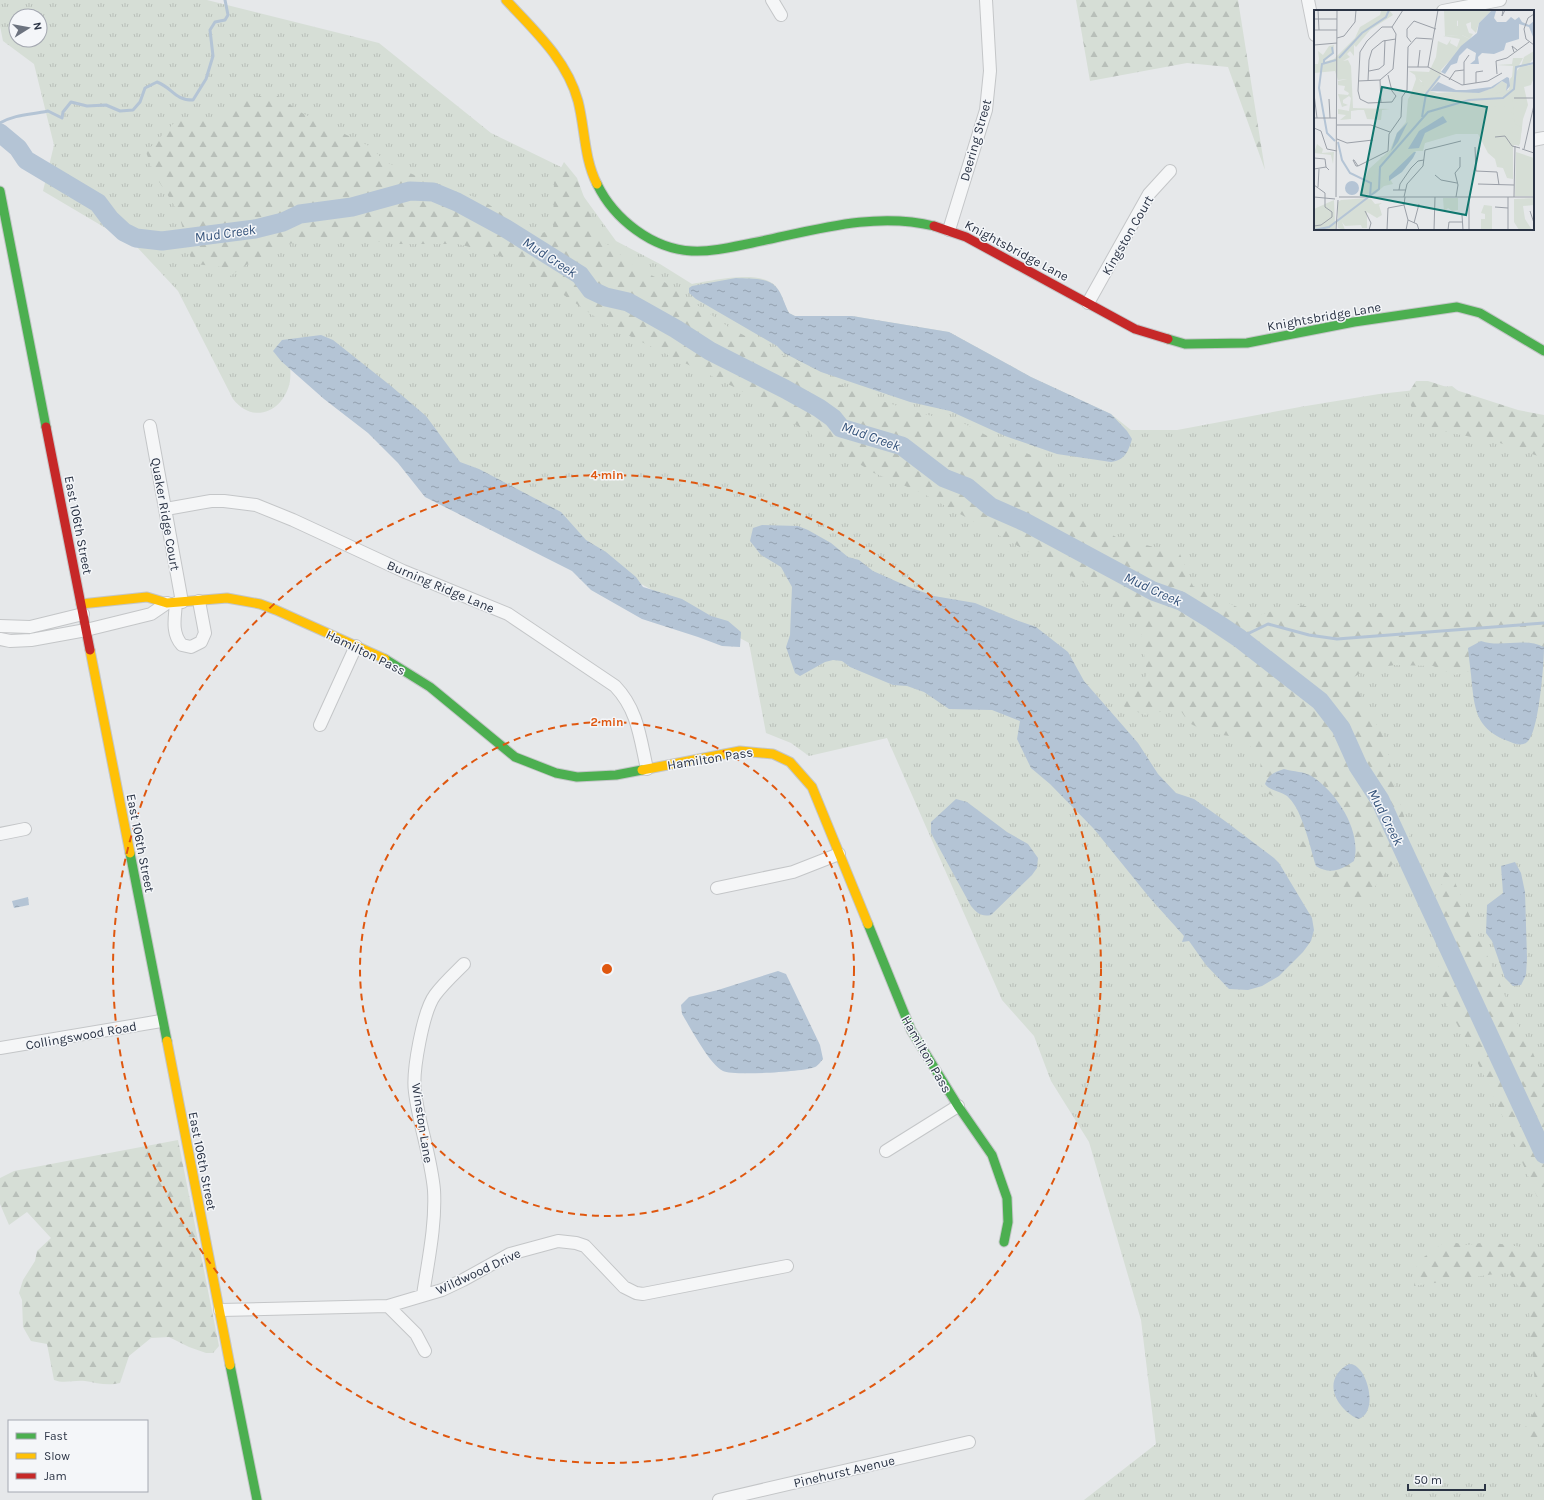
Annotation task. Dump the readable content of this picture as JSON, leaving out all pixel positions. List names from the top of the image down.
{
  "streets": {
    "street": [
      "Deering Street",
      "Kingston Court",
      "Knightsbridge Lane",
      "Quaker Ridge Court",
      "East 106th Street",
      "Burning Ridge Lane",
      "Hamilton Pass",
      "Collingswood Road",
      "Winston Lane",
      "Wildwood Drive",
      "Pinehurst Avenue"
    ]
  },
  "crossings": [
    ["Deering Street", "Knightsbridge Lane"],
    ["Kingston Court", "Knightsbridge Lane"],
    ["Quaker Ridge Court", "Burning Ridge Lane"],
    ["Quaker Ridge Court", "Hamilton Pass"],
    ["East 106th Street", "Hamilton Pass"],
    ["East 106th Street", "Collingswood Road"],
    ["East 106th Street", "Wildwood Drive"],
    ["Burning Ridge Lane", "Hamilton Pass"],
    ["Winston Lane", "Wildwood Drive"]
  ],
  "water": ["Mud Creek"],
  "legend": ["Fast", "Slow", "Jam"],
  "scale_bar": "50 m",
  "north": "right",
  "rings": ["4 min", "2 min"]
}
